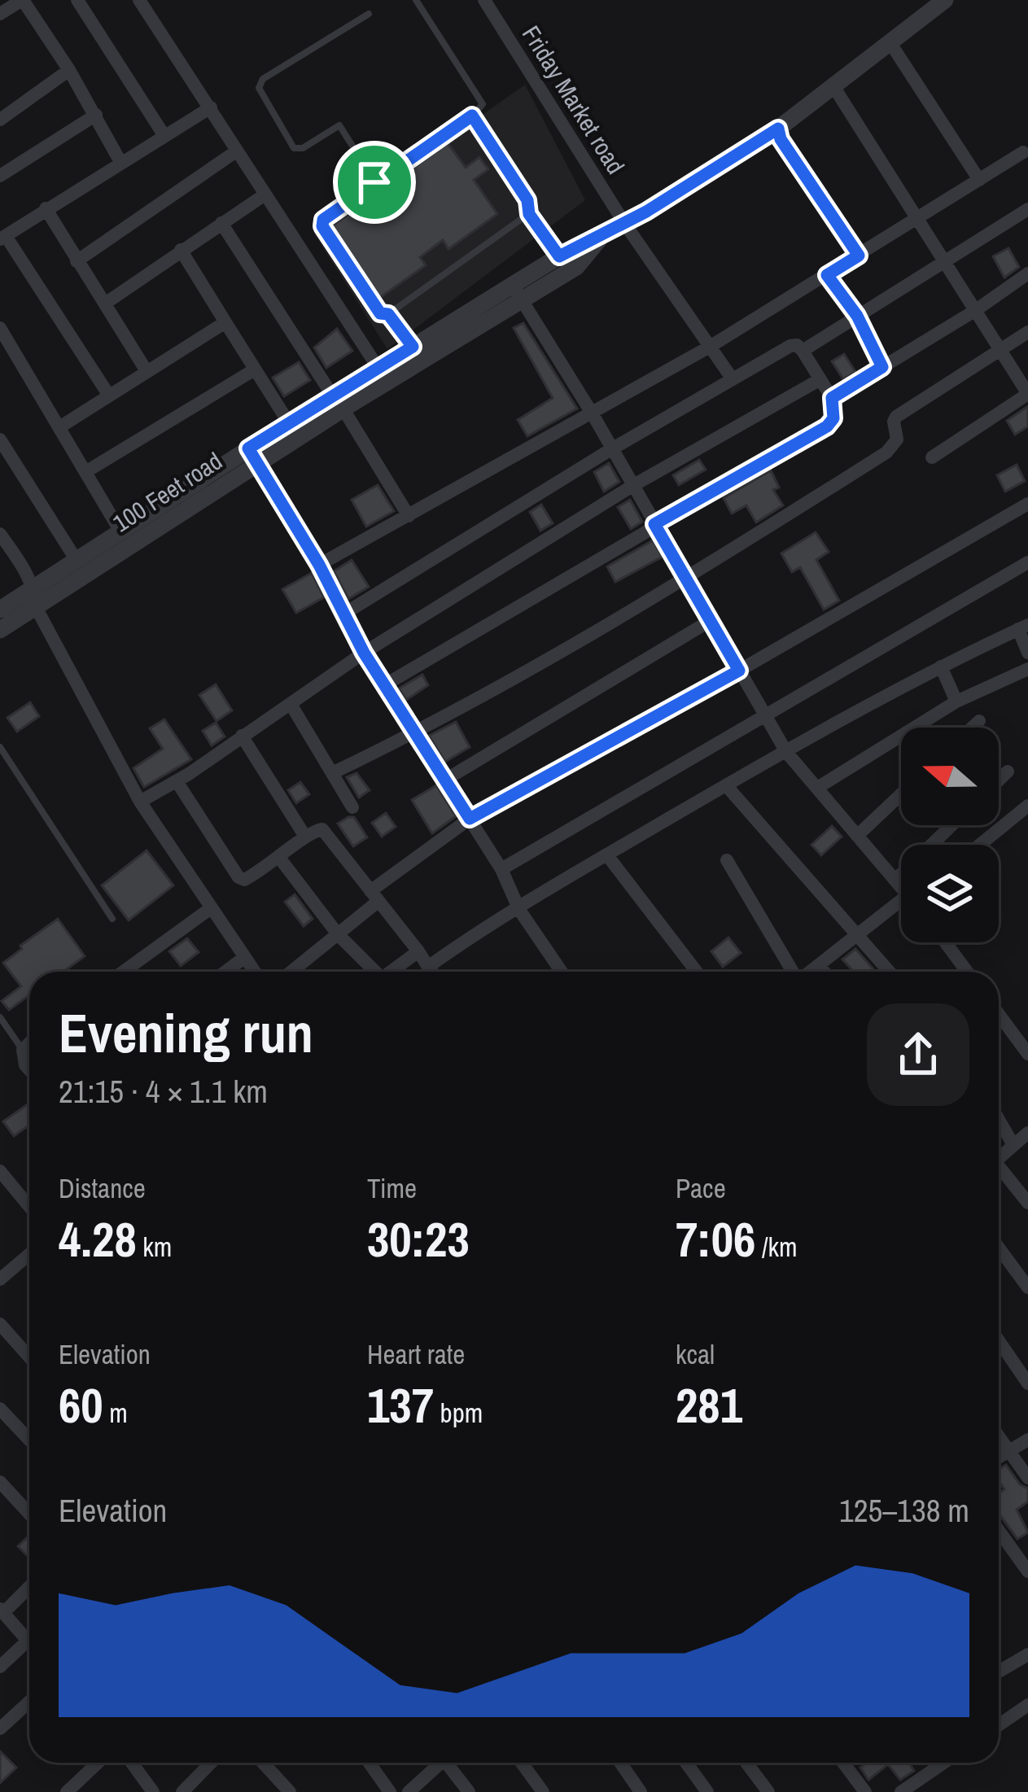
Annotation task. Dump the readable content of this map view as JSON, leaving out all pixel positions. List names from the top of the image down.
{
  "streets": {
    "street": ["Friday Market road", "100 Feet road"]
  },
  "crossings": [
    ["Friday Market road", "100 Feet road"]
  ],
  "north": "left",
  "page": {
    "heading": ["Evening run", "21:15 · 4 × 1.1 km"],
    "stats": [
      ["Distance", "4.28 km"],
      ["Time", "30:23"],
      ["Pace", "7:06 /km"],
      ["Elevation", "60 m"],
      ["Heart rate", "137 bpm"],
      ["kcal", "281"]
    ],
    "chart": ["Elevation", "125–138 m"]
  }
}
